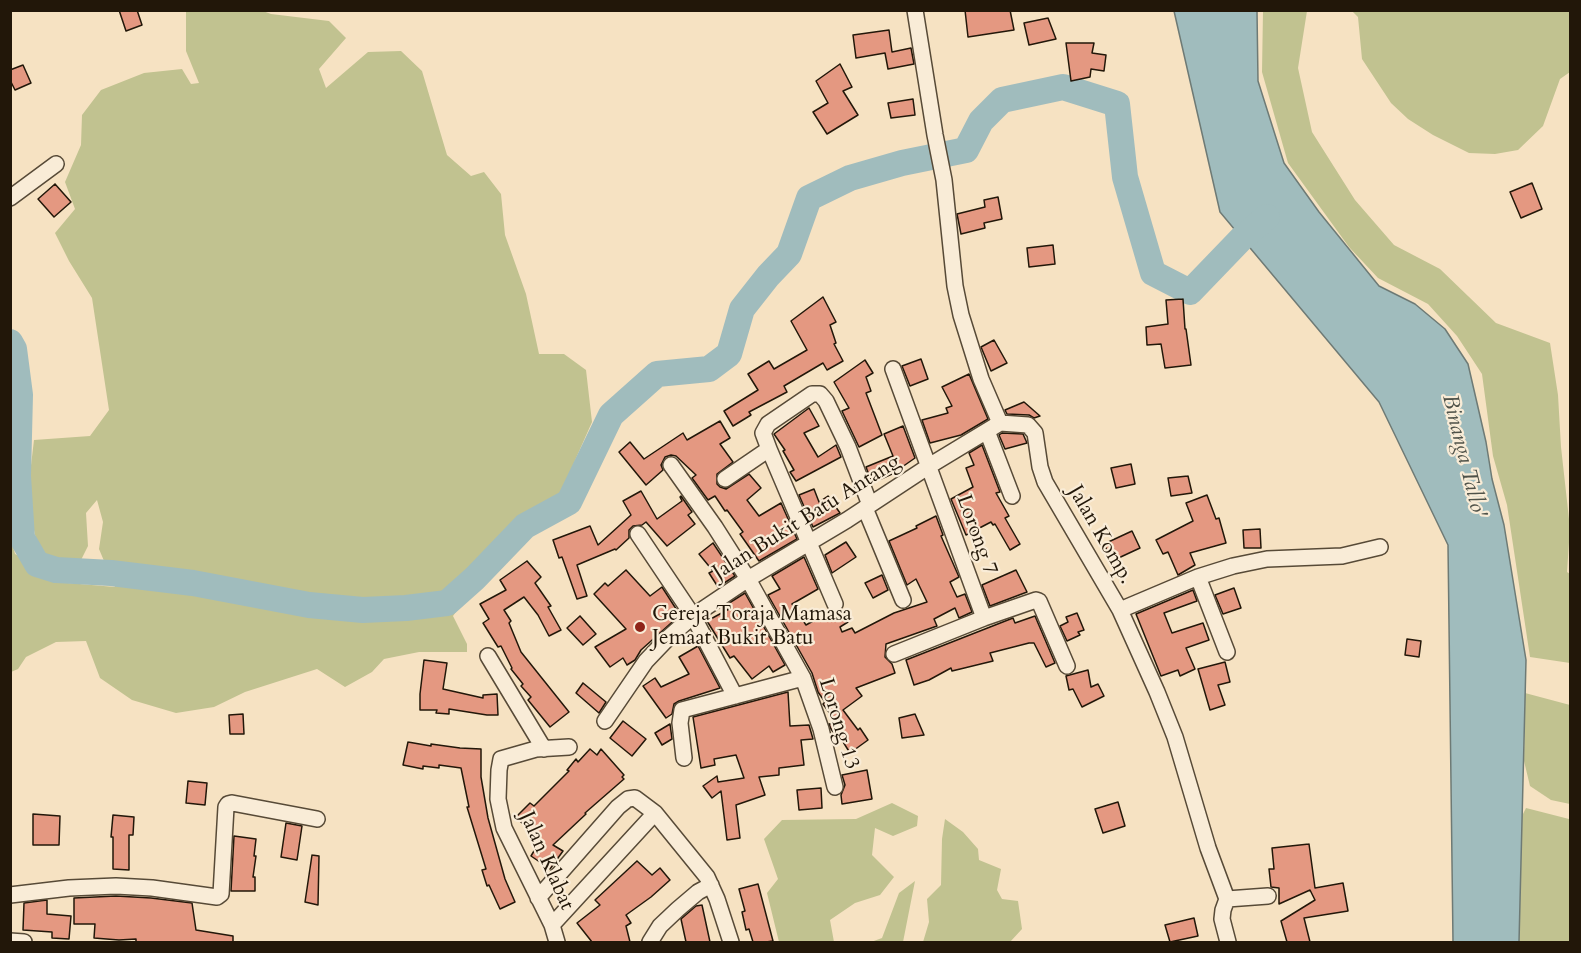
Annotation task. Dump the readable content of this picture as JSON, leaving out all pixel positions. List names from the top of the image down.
{
  "streets": {
    "street": [
      "Jalan Bukit Batu Antang",
      "Lorong 7",
      "Jalan Komp.",
      "Lorong 13",
      "Jalan Klabat"
    ]
  },
  "crossings": [
    ["Jalan Bukit Batu Antang", "Lorong 7"],
    ["Jalan Bukit Batu Antang", "Jalan Komp."],
    ["Jalan Bukit Batu Antang", "Lorong 13"]
  ],
  "water": ["Binanga Tallo'"],
  "places": ["Gereja Toraja Mamasa Jemaat Bukit Batu"]
}
